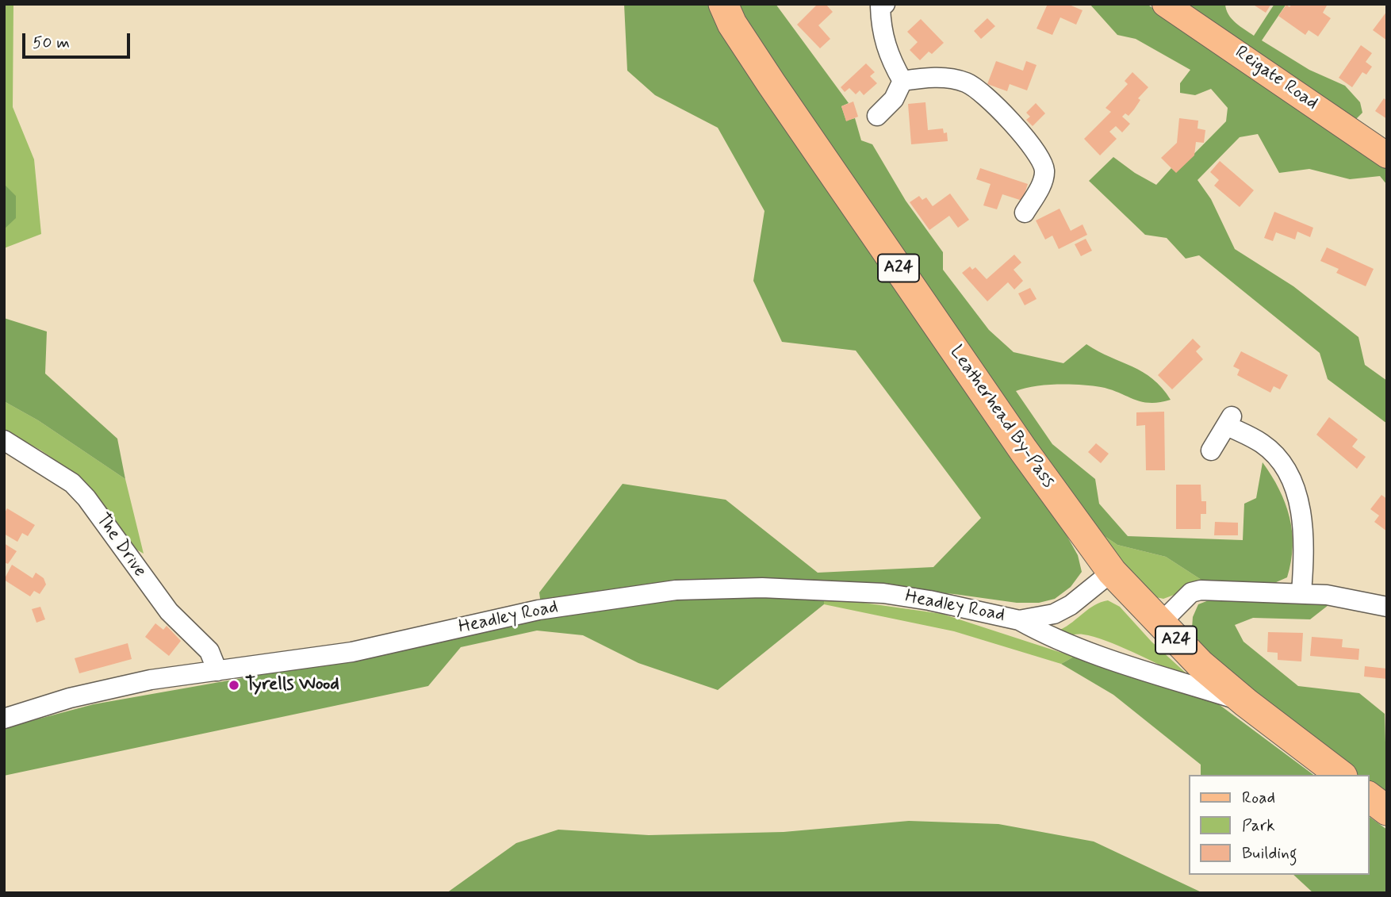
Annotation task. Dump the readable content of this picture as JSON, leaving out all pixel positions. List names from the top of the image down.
{
  "streets": {
    "highway": ["A24", "Leatherhead By-Pass"],
    "main road": ["Reigate Road"],
    "street": ["The Drive", "Headley Road"]
  },
  "crossings": [
    ["Leatherhead By-Pass", "Headley Road"],
    ["The Drive", "Headley Road"]
  ],
  "places": ["Tyrells Wood"],
  "legend": ["Road", "Park", "Building"],
  "scale_bar": "50 m"
}
